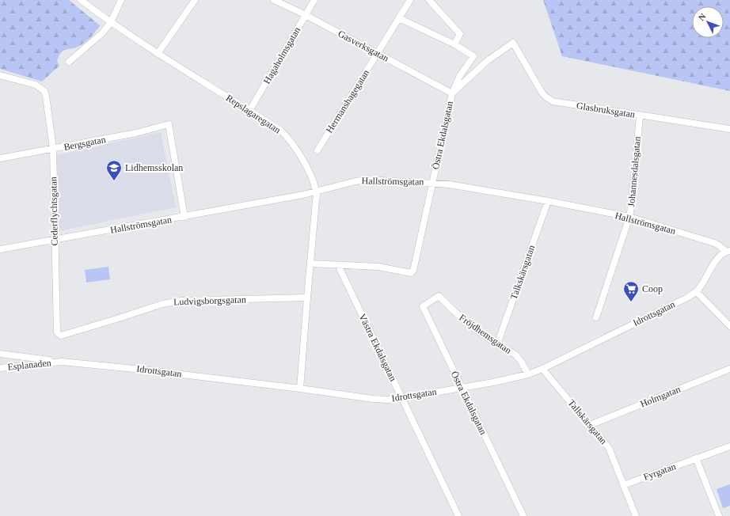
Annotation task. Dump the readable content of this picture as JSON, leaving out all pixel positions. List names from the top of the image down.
{
  "streets": {
    "street": [
      "Gasverksgatan",
      "Hagaholmsgatan",
      "Hermanshagegatan",
      "Glasbruksgatan",
      "Repslagaregatan",
      "Östra Ekdalsgatan",
      "Bergsgatan",
      "Johannesdalsgatan",
      "Hallströmsgatan",
      "Cederflychtsgatan",
      "Talkskärsgatan",
      "Ludvigsborgsgatan",
      "Idrottsgatan",
      "Fröjdhemsgatan",
      "Västra Ekdalsgatan",
      "Esplanaden",
      "Holmgatan",
      "Tallskärsgatan",
      "Fyrgatan"
    ]
  },
  "crossings": [
    ["Gasverksgatan", "Hagaholmsgatan"],
    ["Gasverksgatan", "Hermanshagegatan"],
    ["Gasverksgatan", "Östra Ekdalsgatan"],
    ["Hagaholmsgatan", "Repslagaregatan"],
    ["Glasbruksgatan", "Östra Ekdalsgatan"],
    ["Glasbruksgatan", "Johannesdalsgatan"],
    ["Repslagaregatan", "Hallströmsgatan"],
    ["Repslagaregatan", "Ludvigsborgsgatan"],
    ["Repslagaregatan", "Idrottsgatan"],
    ["Östra Ekdalsgatan", "Hallströmsgatan"],
    ["Östra Ekdalsgatan", "Idrottsgatan"],
    ["Östra Ekdalsgatan", "Fröjdhemsgatan"],
    ["Östra Ekdalsgatan", "Västra Ekdalsgatan"],
    ["Bergsgatan", "Hallströmsgatan"],
    ["Bergsgatan", "Cederflychtsgatan"],
    ["Johannesdalsgatan", "Hallströmsgatan"],
    ["Hallströmsgatan", "Cederflychtsgatan"],
    ["Hallströmsgatan", "Talkskärsgatan"],
    ["Hallströmsgatan", "Idrottsgatan"],
    ["Cederflychtsgatan", "Ludvigsborgsgatan"],
    ["Talkskärsgatan", "Fröjdhemsgatan"],
    ["Idrottsgatan", "Fröjdhemsgatan"],
    ["Idrottsgatan", "Västra Ekdalsgatan"],
    ["Idrottsgatan", "Esplanaden"],
    ["Idrottsgatan", "Tallskärsgatan"],
    ["Holmgatan", "Tallskärsgatan"],
    ["Tallskärsgatan", "Fyrgatan"]
  ],
  "places": {
    "school or university": ["Lidhemsskolan"],
    "supermarket": ["Coop"]
  },
  "north": "top left"
}
